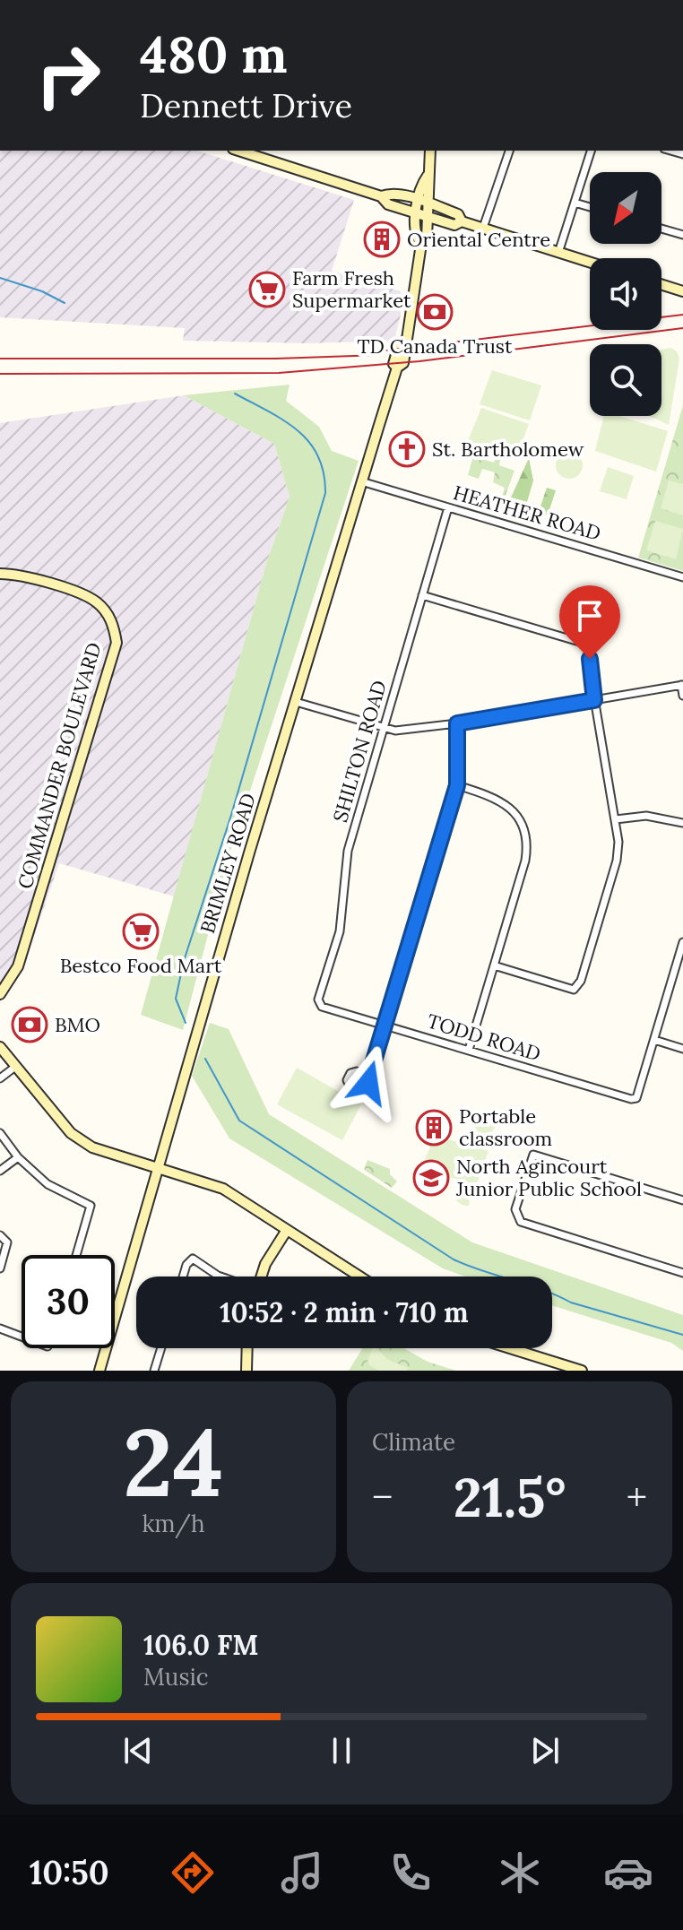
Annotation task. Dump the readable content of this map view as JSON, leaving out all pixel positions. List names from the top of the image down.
{
  "streets": {
    "main road": ["COMMANDER BOULEVARD", "BRIMLEY ROAD"],
    "street": ["HEATHER ROAD", "SHILTON ROAD", "TODD ROAD"]
  },
  "crossings": [
    ["HEATHER ROAD", "SHILTON ROAD"],
    ["HEATHER ROAD", "BRIMLEY ROAD"],
    ["SHILTON ROAD", "TODD ROAD"]
  ],
  "places": {
    "building": ["Oriental Centre", "Portable classroom"],
    "supermarket": ["Farm Fresh Supermarket", "Bestco Food Mart"],
    "bank": ["TD Canada Trust", "BMO"],
    "church": ["St. Bartholomew"],
    "school or university": ["North Agincourt Junior Public School"]
  },
  "north": "bottom left",
  "page": {
    "turn": ["480 m", "Dennett Drive"],
    "limit": "30",
    "trip": "10:52 · 2 min · 710 m",
    "tile": [
      ["24", "km/h"],
      "Climate"
    ],
    "heat": ["−", "21.5°", "+"],
    "song": ["106.0 FM", "Music"],
    "tabs": "10:50"
  }
}
